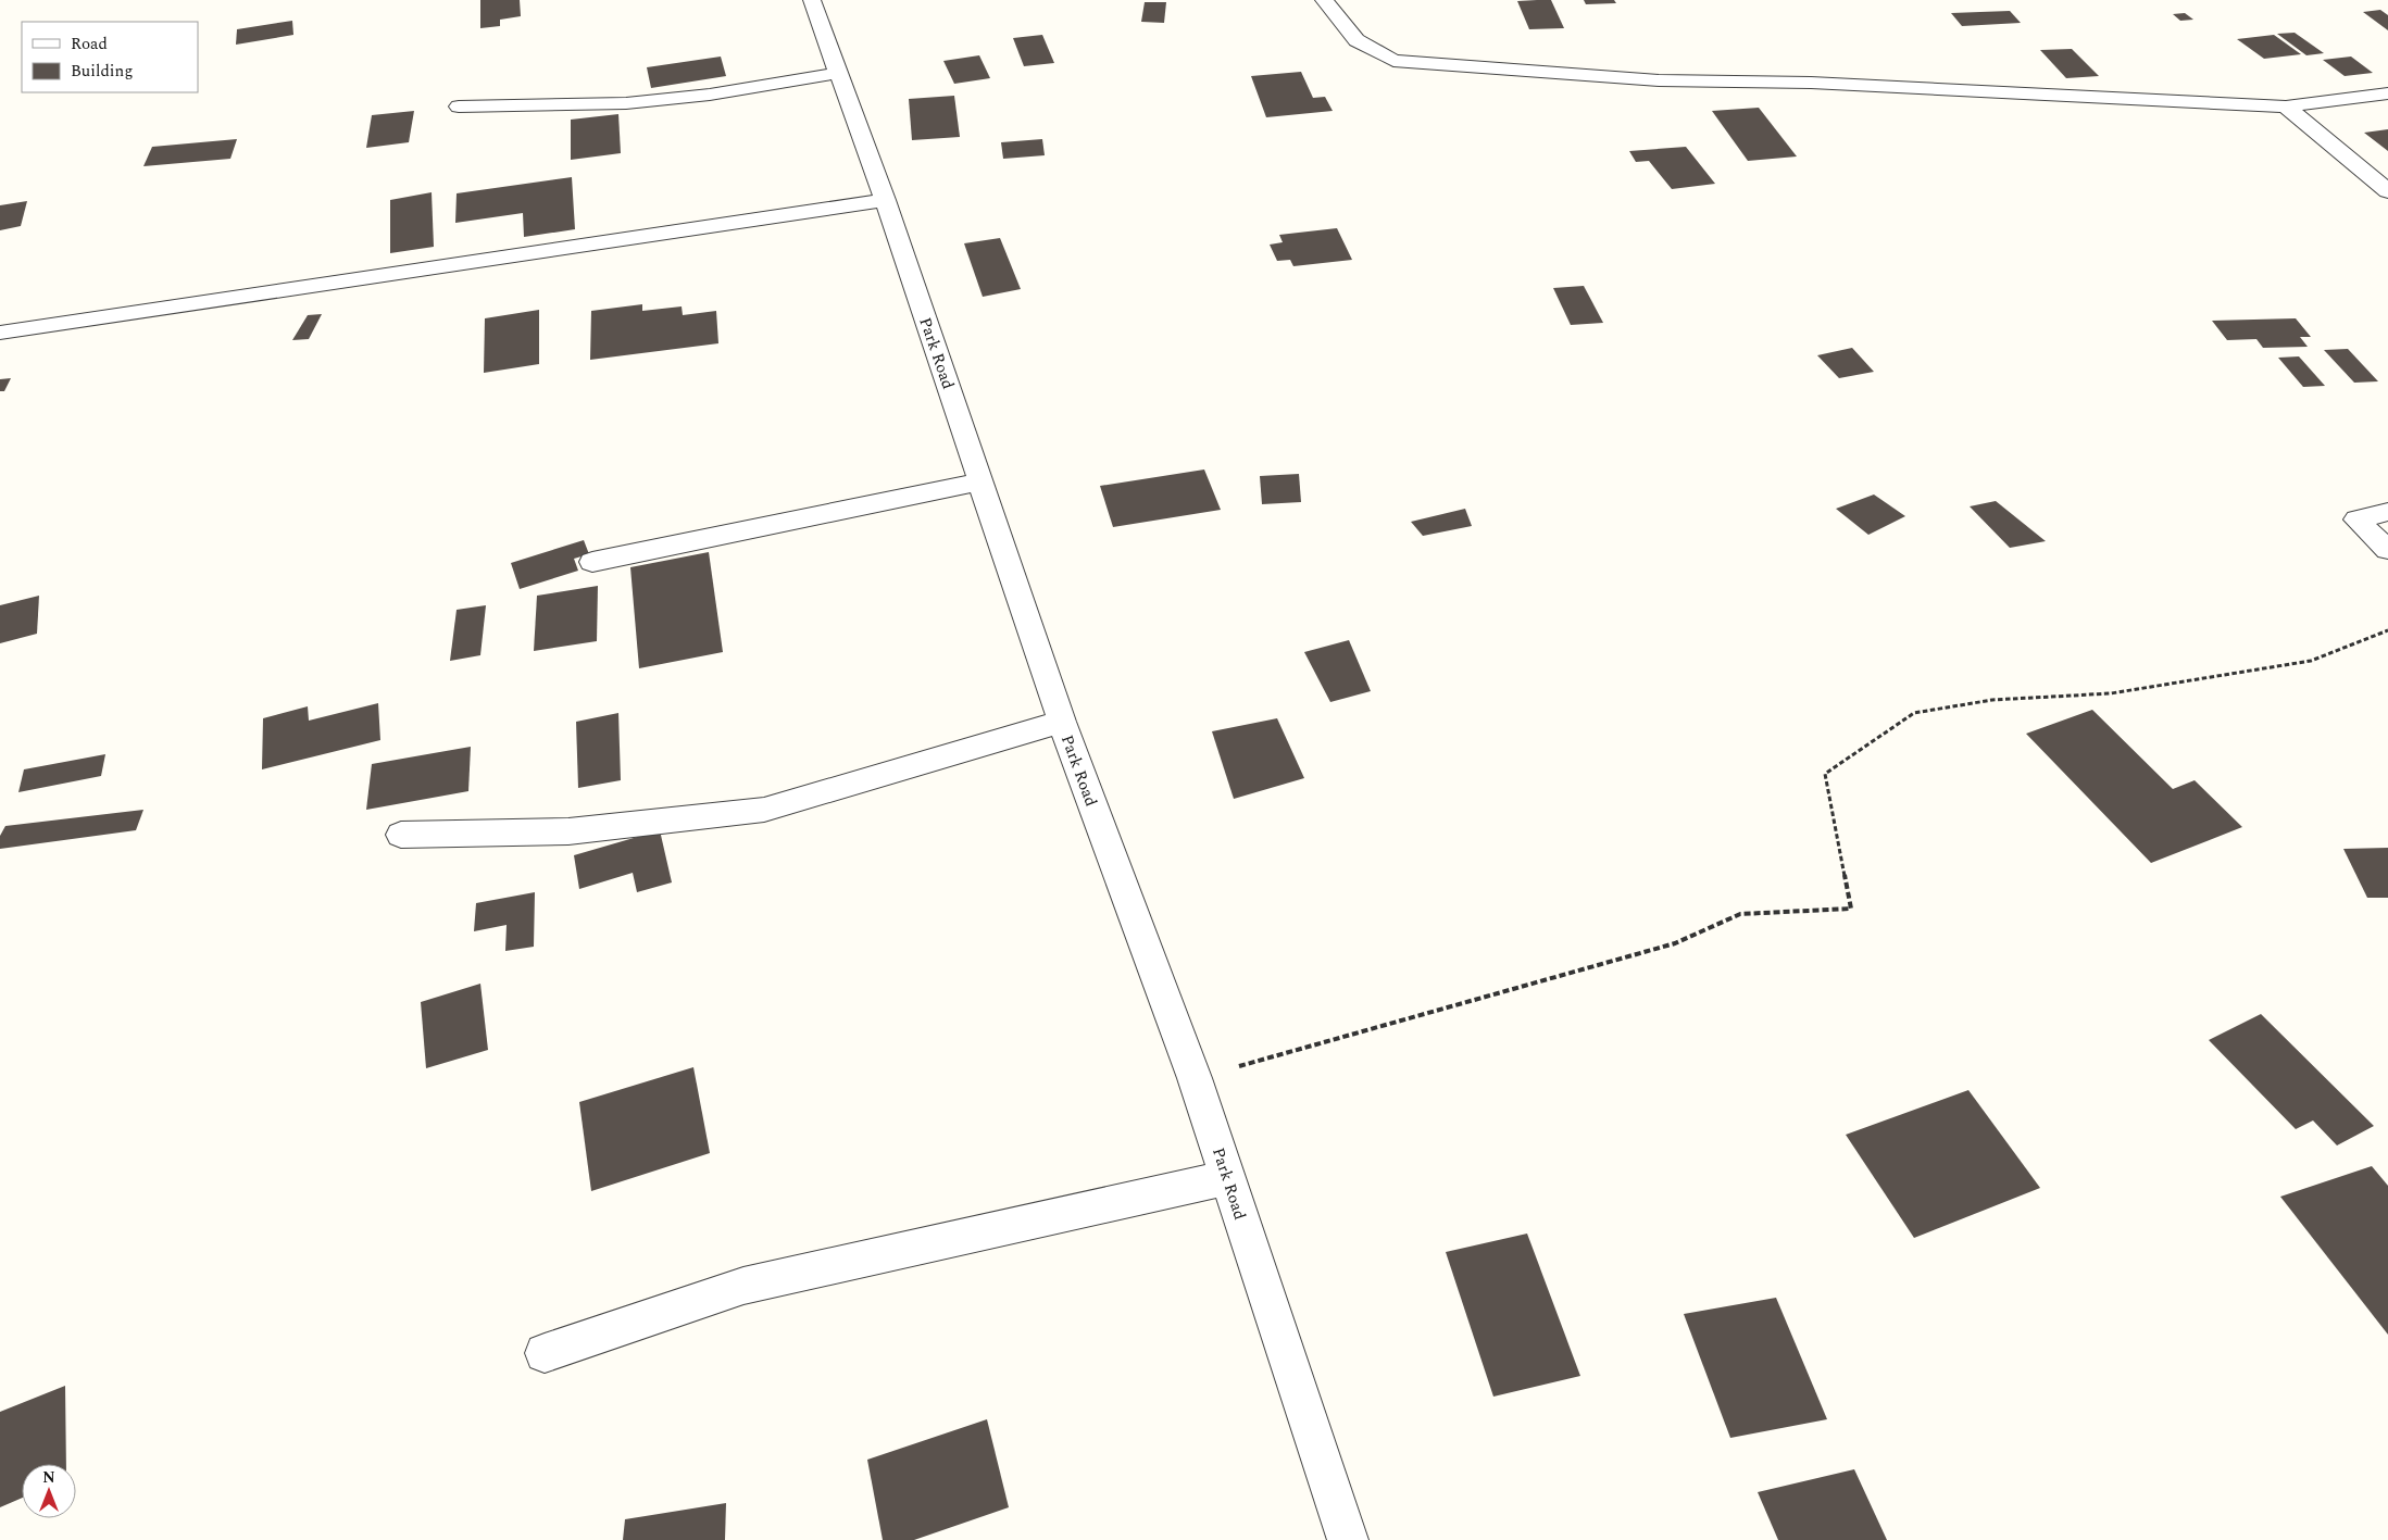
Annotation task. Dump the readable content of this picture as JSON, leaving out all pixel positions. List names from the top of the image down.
{
  "streets": {
    "street": ["Park Road"]
  },
  "legend": ["Road", "Building"],
  "north": "top"
}
